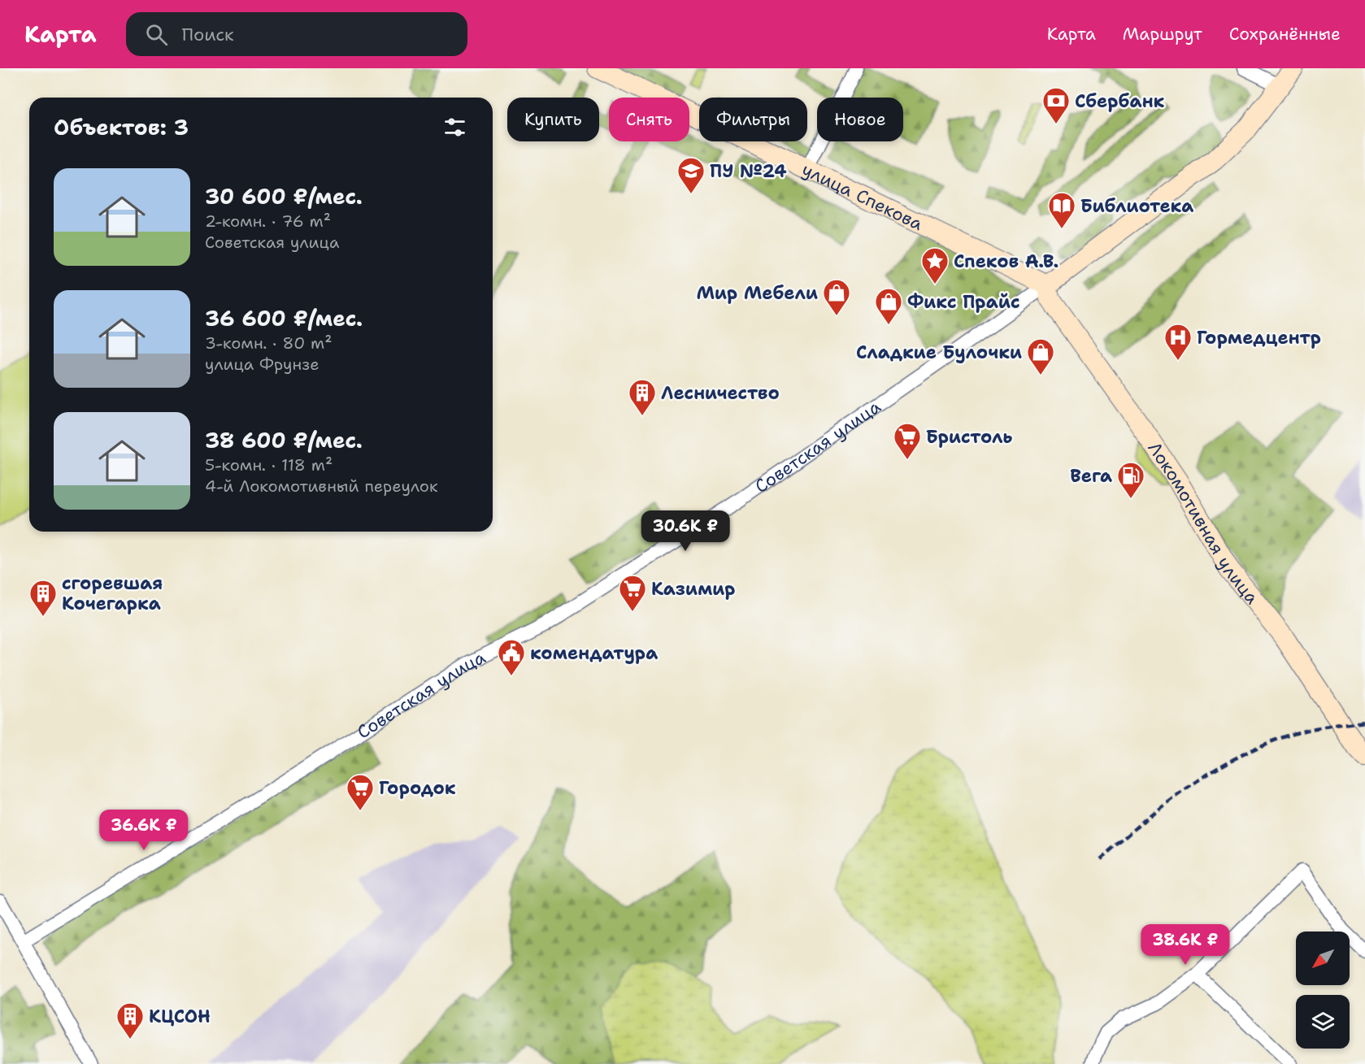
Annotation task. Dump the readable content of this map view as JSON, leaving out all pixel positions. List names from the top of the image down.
{
  "streets": {
    "main road": ["улица Спекова", "Советская улица", "Локомотивная улица"]
  },
  "crossings": [
    ["улица Спекова", "Советская улица"],
    ["улица Спекова", "Локомотивная улица"],
    ["Советская улица", "Локомотивная улица"]
  ],
  "places": {
    "bank": ["Сбербанк"],
    "school or university": ["ПУ №24"],
    "library": ["Библиотека"],
    "place": ["Спеков А.В."],
    "shop": ["Мир Мебели", "Фикс Прайс", "Сладкие Булочки"],
    "hospital": ["Гормедцентр"],
    "building": ["Лесничество", "сгоревшая Кочегарка", "КЦСОН"],
    "supermarket": ["Бристоль", "Казимир", "Городок"],
    "fuel station": ["Вега"],
    "public building": ["комендатура"]
  },
  "north": "bottom left",
  "page": {
    "header": "Карта",
    "search": "Поиск",
    "nav": ["Карта", "Маршрут", "Сохранённые"],
    "chip": [
      "Купить",
      "Снять",
      "Фильтры",
      "Новое"
    ],
    "heading": "Объектов: 3",
    "list": [
      {
        "name": "30 600 ₽/мес.",
        "note": "2-комн. · 76 m² · Советская улица"
      },
      {
        "name": "36 600 ₽/мес.",
        "note": "3-комн. · 80 m² · улица Фрунзе"
      },
      {
        "name": "38 600 ₽/мес.",
        "note": "5-комн. · 118 m² · 4-й Локомотивный переулок"
      }
    ],
    "price": ["30.6K ₽", "36.6K ₽", "38.6K ₽"]
  }
}
